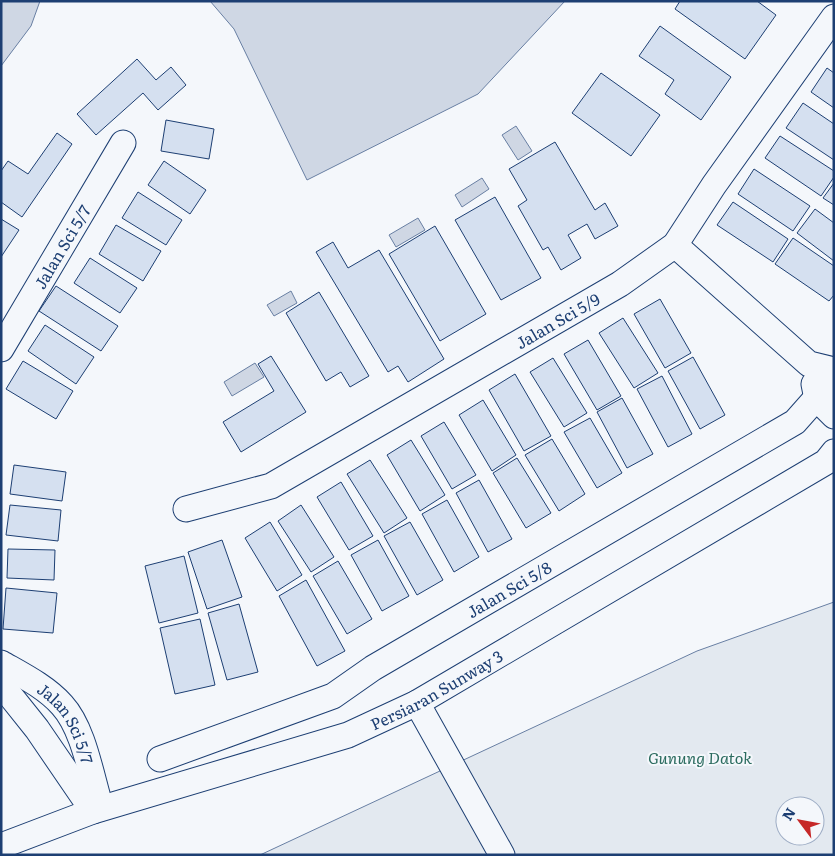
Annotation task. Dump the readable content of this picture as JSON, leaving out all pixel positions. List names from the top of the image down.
{
  "streets": {
    "street": [
      "Jalan Sci 5/7",
      "Jalan Sci 5/9",
      "Jalan Sci 5/8",
      "Persiaran Sunway 3"
    ]
  },
  "crossings": [
    ["Jalan Sci 5/7", "Persiaran Sunway 3"]
  ],
  "parks": ["Gunung Datok"],
  "north": "top left"
}
